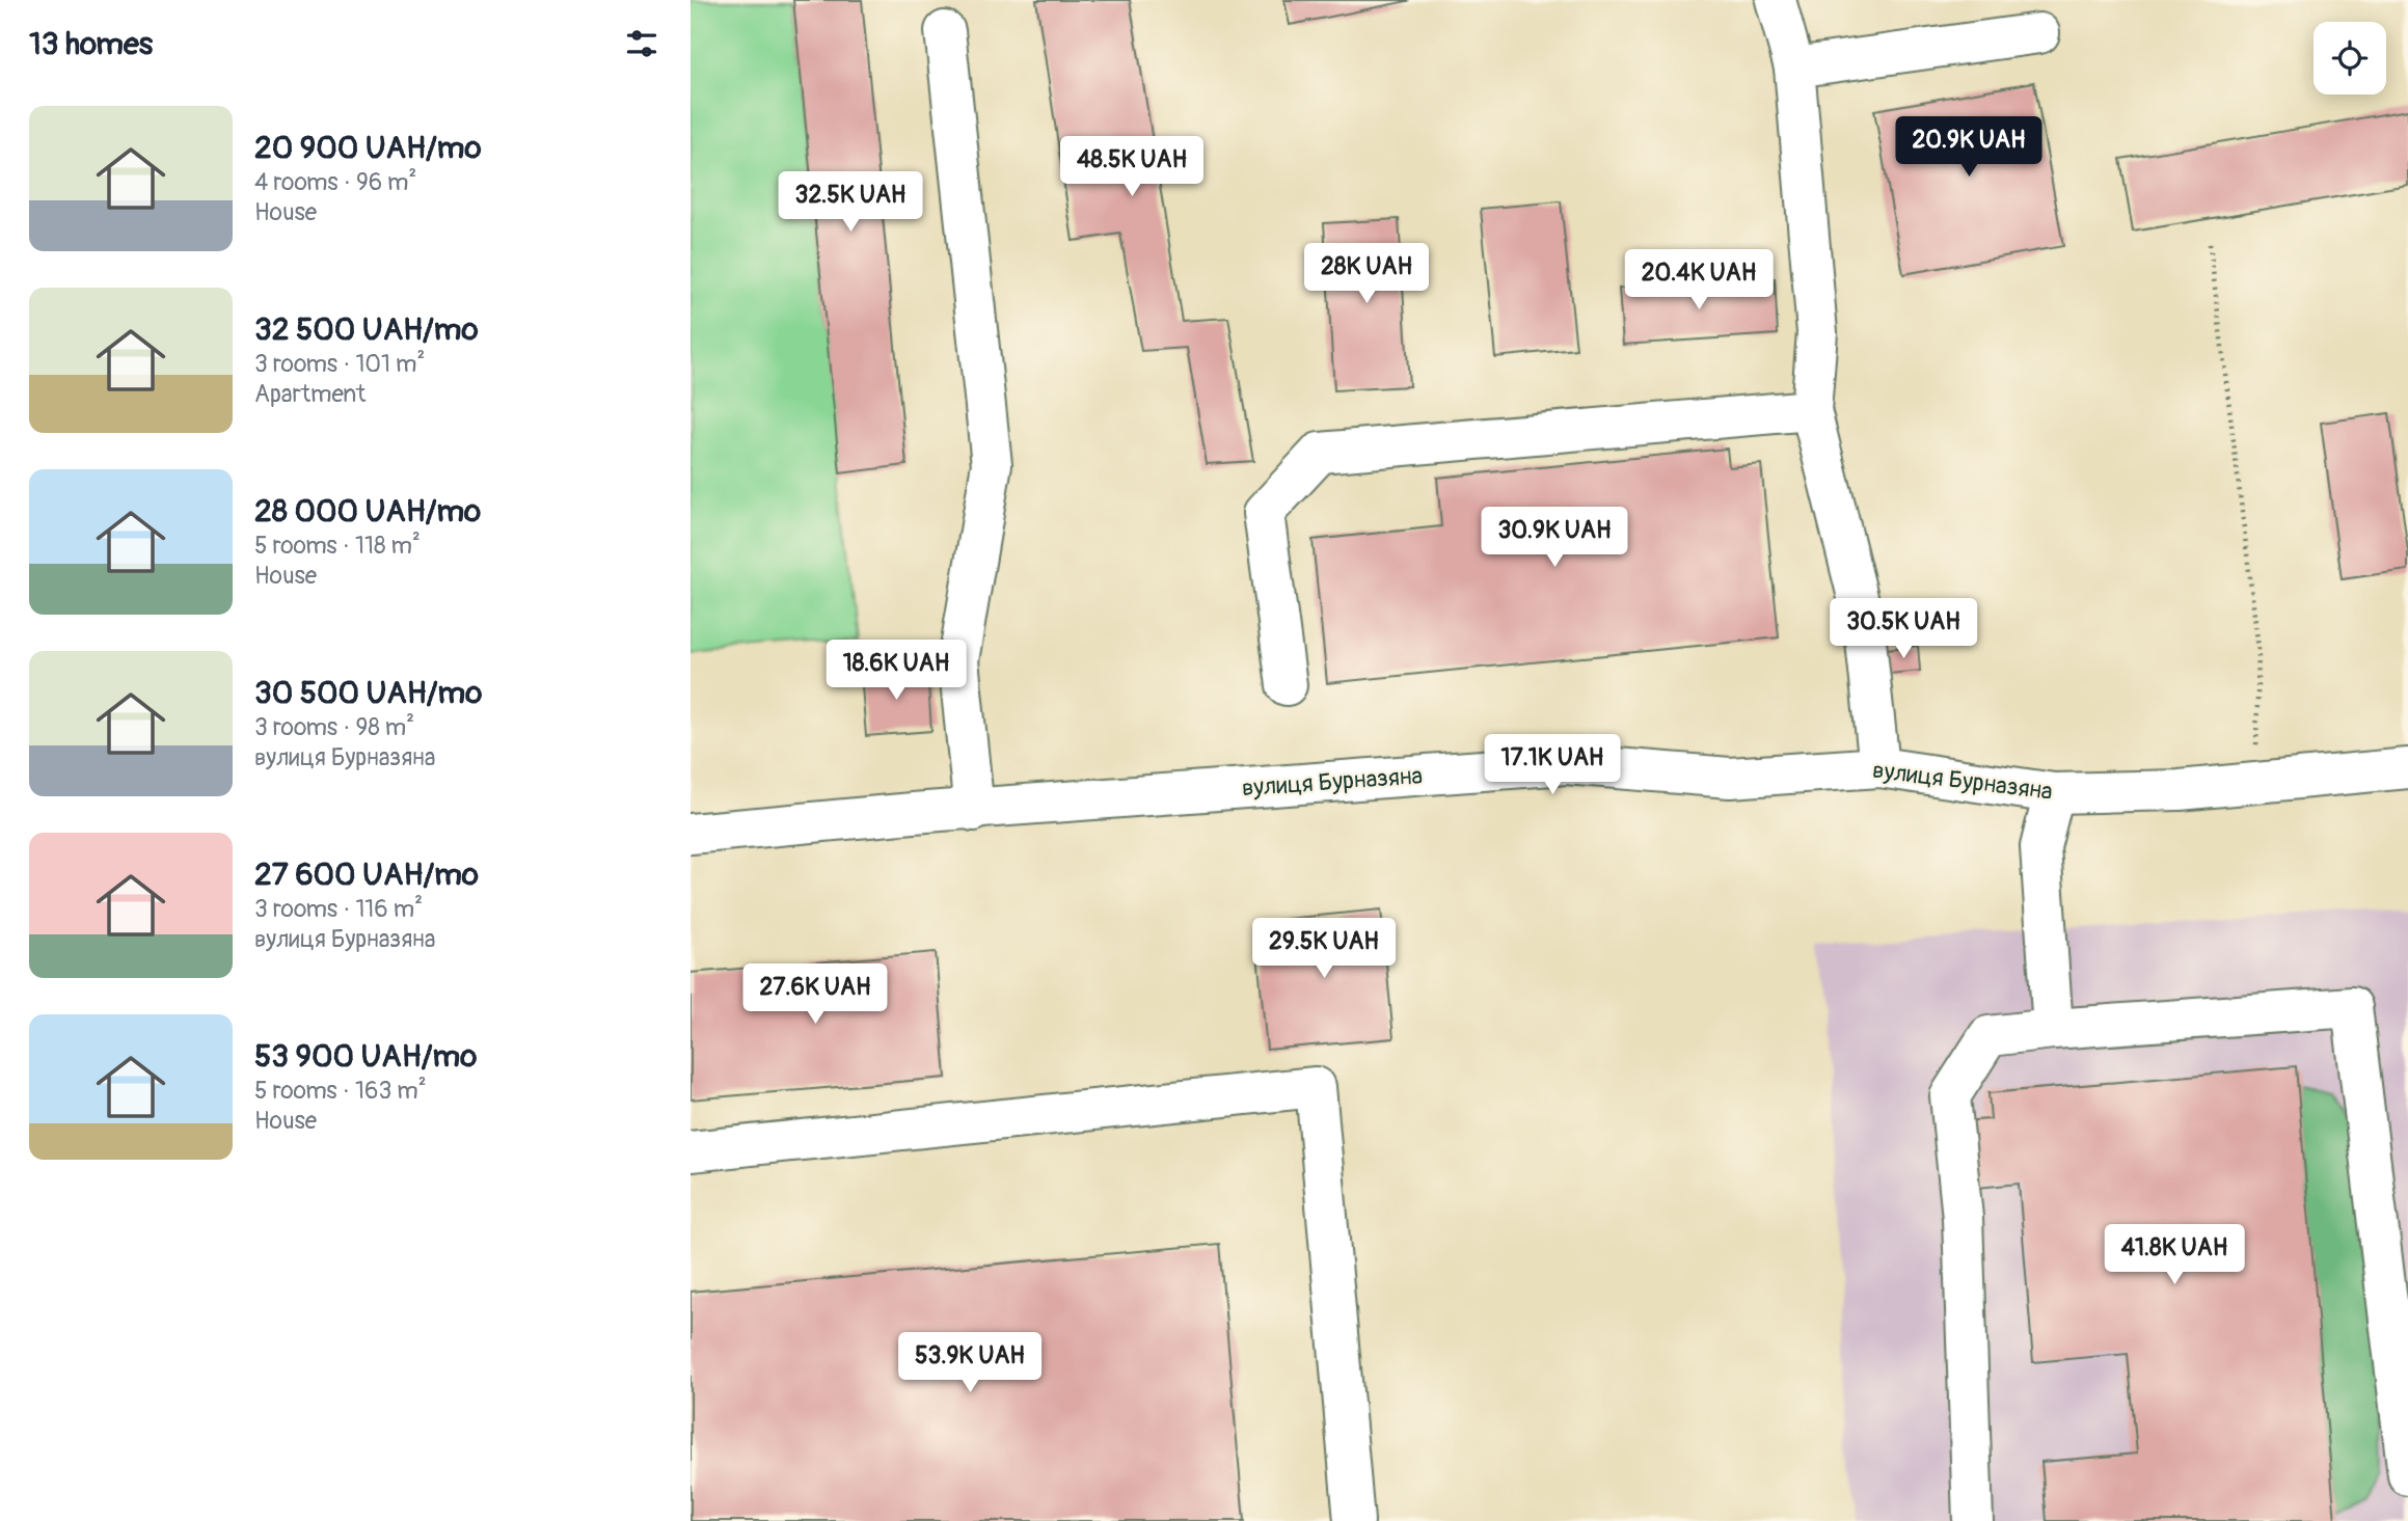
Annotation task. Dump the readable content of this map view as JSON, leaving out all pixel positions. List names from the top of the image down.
{
  "streets": {
    "street": ["вулиця Бурназяна"]
  },
  "page": {
    "heading": "13 homes",
    "list": [
      {
        "name": "20 900 UAH/mo",
        "note": "4 rooms · 96 m² · House"
      },
      {
        "name": "32 500 UAH/mo",
        "note": "3 rooms · 101 m² · Apartment"
      },
      {
        "name": "28 000 UAH/mo",
        "note": "5 rooms · 118 m² · House"
      },
      {
        "name": "30 500 UAH/mo",
        "note": "3 rooms · 98 m² · вулиця Бурназяна"
      },
      {
        "name": "27 600 UAH/mo",
        "note": "3 rooms · 116 m² · вулиця Бурназяна"
      },
      {
        "name": "53 900 UAH/mo",
        "note": "5 rooms · 163 m² · House"
      }
    ],
    "price": [
      "20.9K UAH",
      "48.5K UAH",
      "32.5K UAH",
      "28K UAH",
      "20.4K UAH",
      "30.9K UAH",
      "30.5K UAH",
      "18.6K UAH",
      "17.1K UAH",
      "29.5K UAH",
      "27.6K UAH",
      "41.8K UAH",
      "53.9K UAH"
    ]
  }
}
